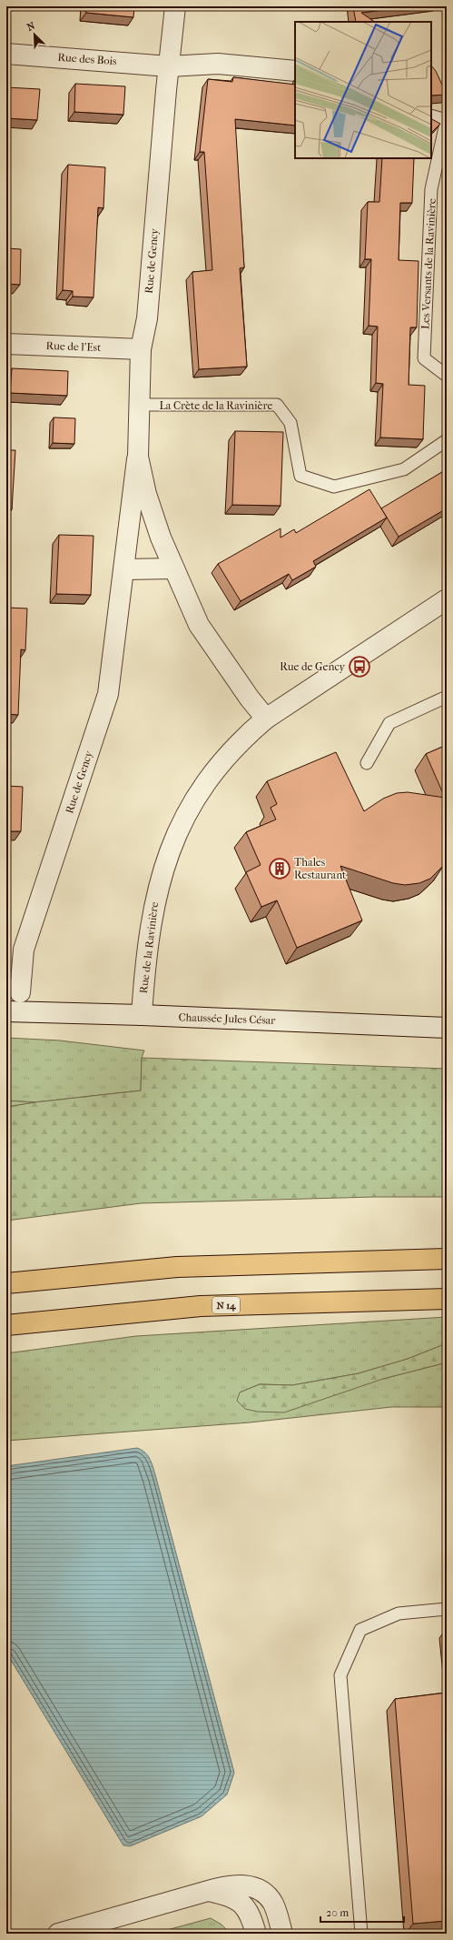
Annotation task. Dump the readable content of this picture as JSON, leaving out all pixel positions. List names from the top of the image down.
{
  "streets": {
    "highway": ["N 14"],
    "street": [
      "Rue des Bois",
      "Rue de Gency",
      "Rue de l'Est",
      "Rue de la Ravinière",
      "Chaussée Jules César"
    ],
    "lane": ["Les Versants de la Ravinière", "La Crète de la Ravinière"]
  },
  "crossings": [
    ["Rue des Bois", "Rue de Gency"],
    ["Rue de Gency", "Rue de l'Est"],
    ["Rue de Gency", "La Crète de la Ravinière"],
    ["Rue de Gency", "Rue de la Ravinière"],
    ["Rue de la Ravinière", "Chaussée Jules César"]
  ],
  "places": {
    "bus stop": ["Rue de Gency"],
    "building": ["Thales Restaurant"]
  },
  "scale_bar": "20 m",
  "north": "top left"
}
